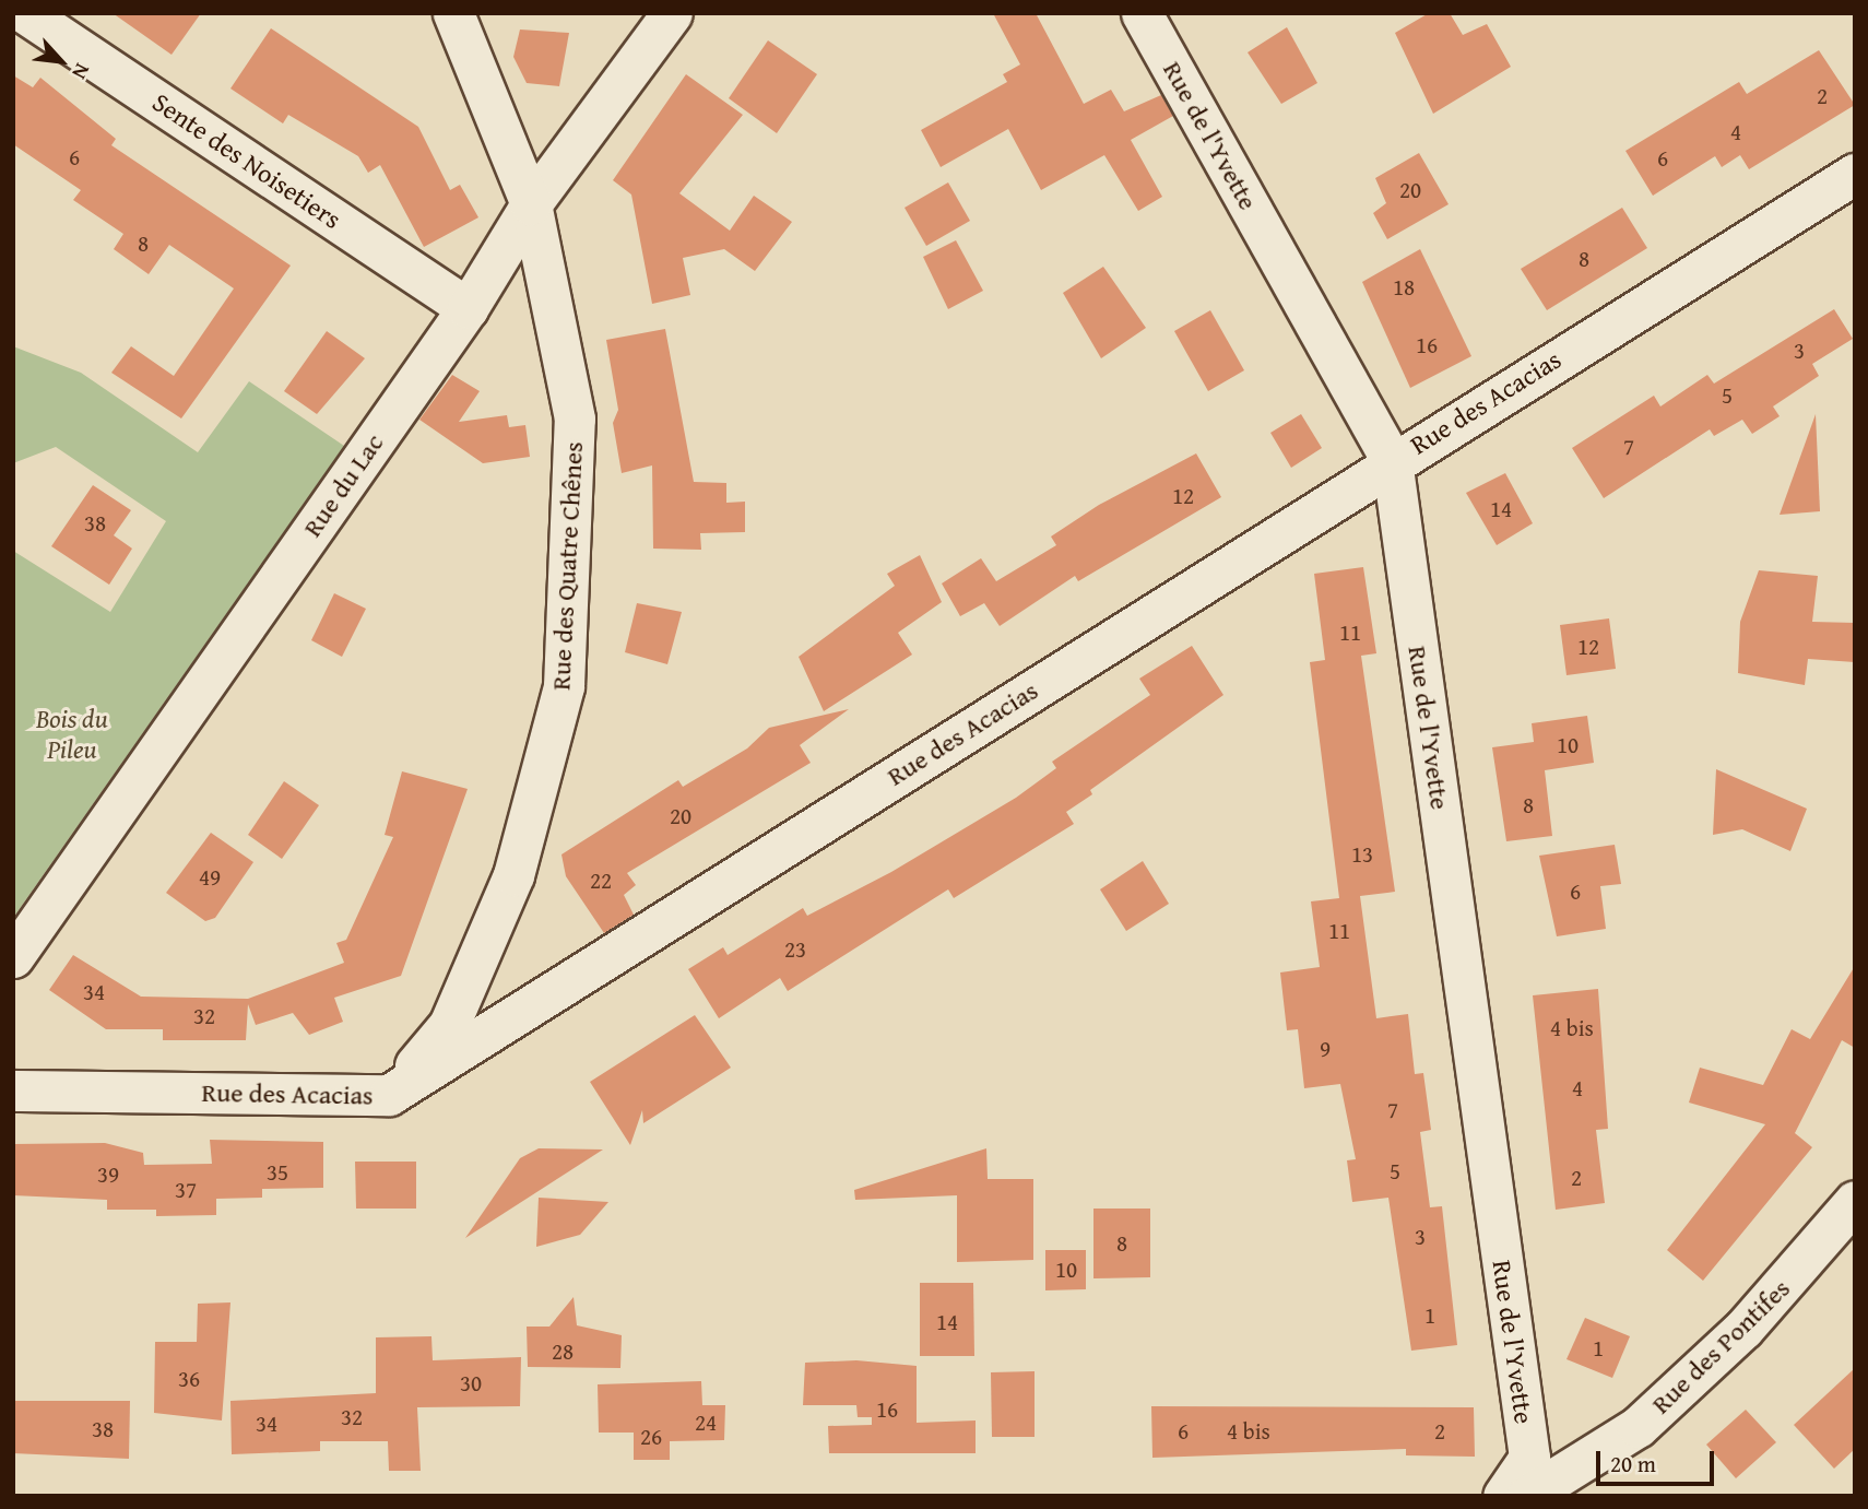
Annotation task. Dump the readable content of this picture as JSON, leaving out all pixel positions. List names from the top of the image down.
{
  "streets": {
    "street": [
      "Rue de l'Yvette",
      "Sente des Noisetiers",
      "Rue des Acacias",
      "Rue du Lac",
      "Rue des Quatre Chênes",
      "Rue des Pontifes"
    ]
  },
  "crossings": [
    ["Rue de l'Yvette", "Rue des Acacias"],
    ["Sente des Noisetiers", "Rue du Lac"],
    ["Rue des Acacias", "Rue des Quatre Chênes"],
    ["Rue du Lac", "Rue des Quatre Chênes"]
  ],
  "parks": ["Bois du Pileu"],
  "house_numbers": [
    "2",
    "4",
    "6",
    "6",
    "20",
    "8",
    "8",
    "18",
    "16",
    "3",
    "5",
    "7",
    "12",
    "14",
    "38",
    "11",
    "12",
    "10",
    "8",
    "20",
    "13",
    "49",
    "22",
    "6",
    "11",
    "23",
    "34",
    "32",
    "4 bis",
    "9",
    "4",
    "7",
    "5",
    "35",
    "39",
    "2",
    "37",
    "3",
    "8",
    "10",
    "1",
    "14",
    "1",
    "28",
    "36",
    "30",
    "16",
    "32",
    "24",
    "34",
    "38",
    "6",
    "4 bis",
    "2",
    "26"
  ],
  "scale_bar": "20 m",
  "north": "bottom right"
}
